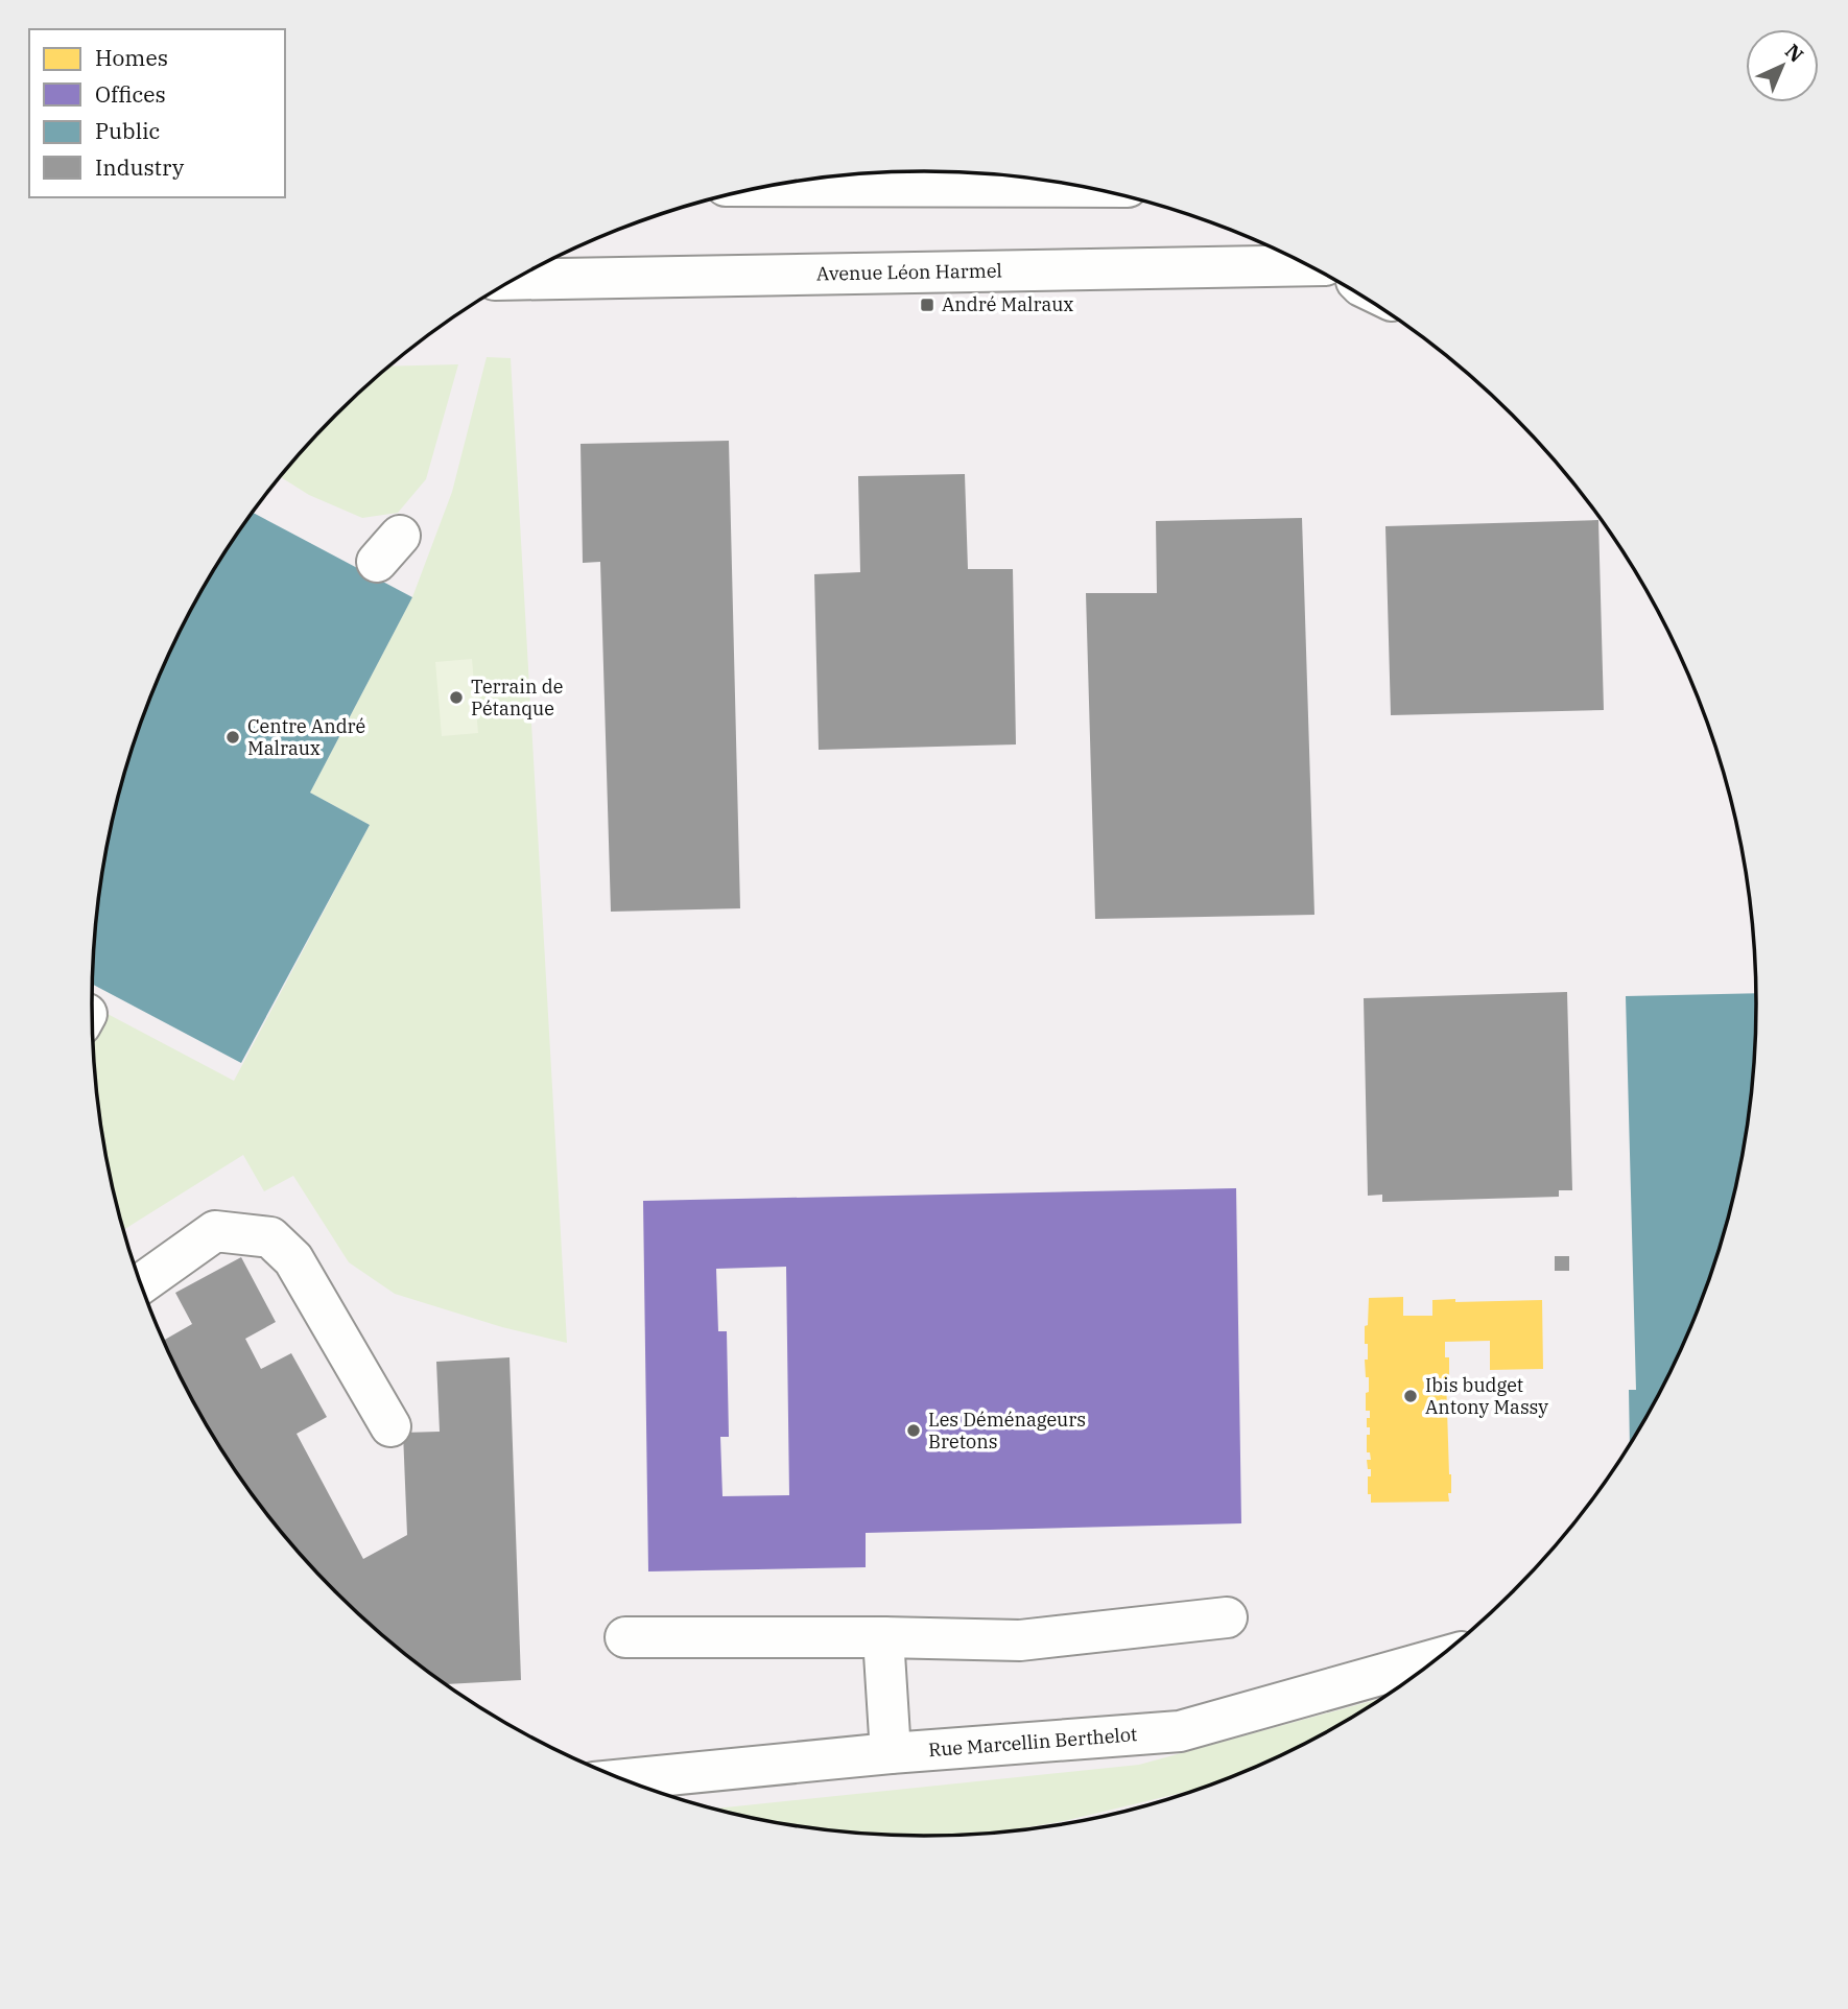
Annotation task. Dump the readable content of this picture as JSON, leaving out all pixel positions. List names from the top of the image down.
{
  "streets": {
    "street": ["Avenue Léon Harmel", "Rue Marcellin Berthelot"]
  },
  "places": {
    "transit": ["André Malraux"],
    "other": [
      "Terrain de Pétanque",
      "Centre André Malraux",
      "Ibis budget Antony Massy",
      "Les Déménageurs Bretons"
    ]
  },
  "legend": [
    "Homes",
    "Offices",
    "Public",
    "Industry"
  ],
  "north": "top right"
}
